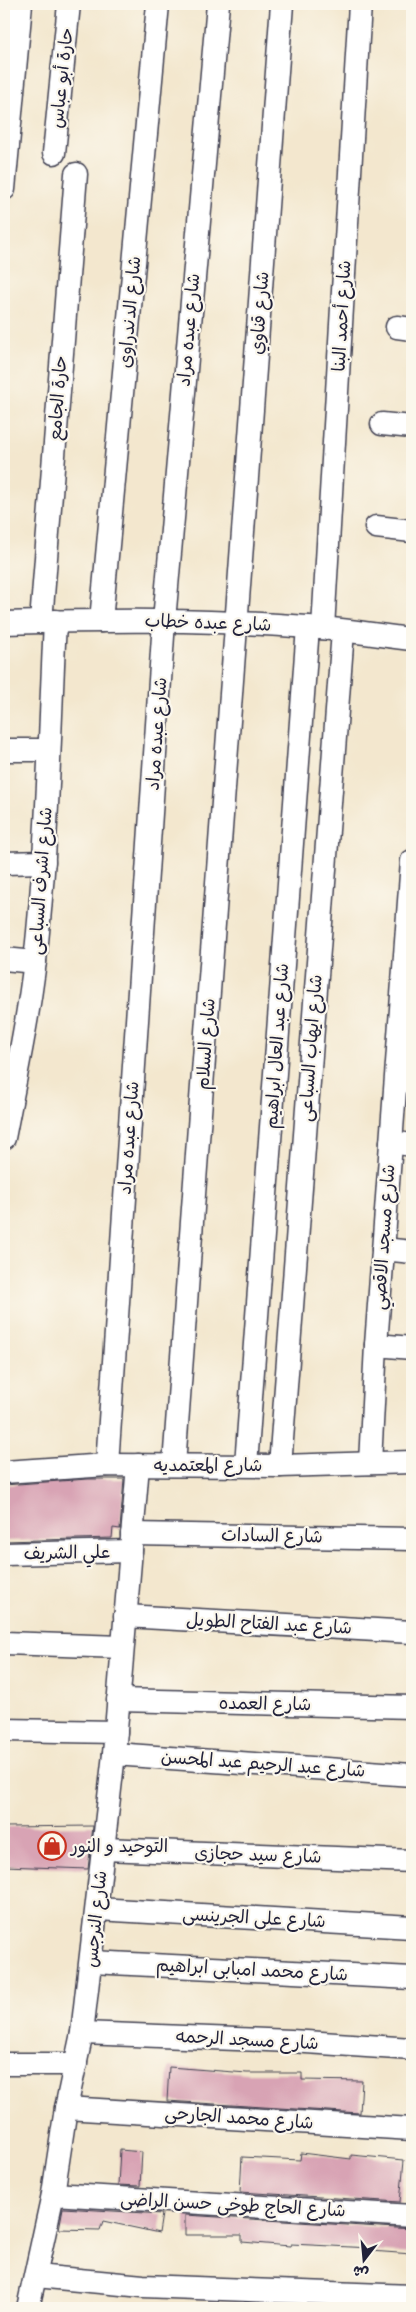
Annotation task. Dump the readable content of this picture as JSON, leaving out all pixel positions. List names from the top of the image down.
{
  "streets": {
    "street": [
      "حارة أبو عباس",
      "شارع الدندراوى",
      "شارع قناوي",
      "شارع أحمد البنا",
      "شارع عبده مراد",
      "حارة الجامع",
      "شارع عبده خطاب",
      "شارع اشرف السباعى",
      "شارع السلام",
      "شارع عبد العال ابراهيم",
      "شارع ايهاب السباعى",
      "شارع مسجد الاقصي",
      "شارع المعتمديه",
      "شارع السادات",
      "علي الشريف",
      "شارع عبد الفتاح الطويل",
      "شارع العمده",
      "شارع عبد الرحيم عبد المحسن",
      "شارع سيد حجازى",
      "شارع على الجرينسى",
      "شارع النرجس",
      "شارع محمد امبابى ابراهيم",
      "شارع مسجد الرحمه",
      "شارع محمد الجارحى",
      "شارع الحاج طوخى حسن الراضى"
    ]
  },
  "crossings": [
    ["شارع الدندراوى", "شارع عبده خطاب"],
    ["شارع قناوي", "شارع عبده خطاب"],
    ["شارع قناوي", "شارع السلام"],
    ["شارع أحمد البنا", "شارع عبده خطاب"],
    ["شارع أحمد البنا", "شارع عبد العال ابراهيم"],
    ["شارع أحمد البنا", "شارع ايهاب السباعى"],
    ["شارع عبده مراد", "شارع عبده خطاب"],
    ["شارع عبده مراد", "شارع المعتمديه"],
    ["حارة الجامع", "شارع عبده خطاب"],
    ["حارة الجامع", "شارع اشرف السباعى"],
    ["شارع عبده خطاب", "شارع اشرف السباعى"],
    ["شارع عبده خطاب", "شارع السلام"],
    ["شارع عبده خطاب", "شارع عبد العال ابراهيم"],
    ["شارع عبده خطاب", "شارع ايهاب السباعى"],
    ["شارع السلام", "شارع المعتمديه"],
    ["شارع عبد العال ابراهيم", "شارع ايهاب السباعى"],
    ["شارع عبد العال ابراهيم", "شارع المعتمديه"],
    ["شارع ايهاب السباعى", "شارع المعتمديه"],
    ["شارع مسجد الاقصي", "شارع المعتمديه"],
    ["شارع المعتمديه", "شارع النرجس"],
    ["شارع السادات", "علي الشريف"],
    ["شارع السادات", "شارع النرجس"],
    ["علي الشريف", "شارع النرجس"],
    ["شارع عبد الفتاح الطويل", "شارع النرجس"],
    ["شارع العمده", "شارع النرجس"],
    ["شارع عبد الرحيم عبد المحسن", "شارع النرجس"],
    ["شارع سيد حجازى", "شارع النرجس"],
    ["شارع على الجرينسى", "شارع النرجس"],
    ["شارع النرجس", "شارع محمد امبابى ابراهيم"],
    ["شارع النرجس", "شارع مسجد الرحمه"],
    ["شارع النرجس", "شارع محمد الجارحى"],
    ["شارع النرجس", "شارع الحاج طوخى حسن الراضى"]
  ],
  "places": {
    "shop": ["التوحيد و النور"]
  },
  "north": "bottom"
}
